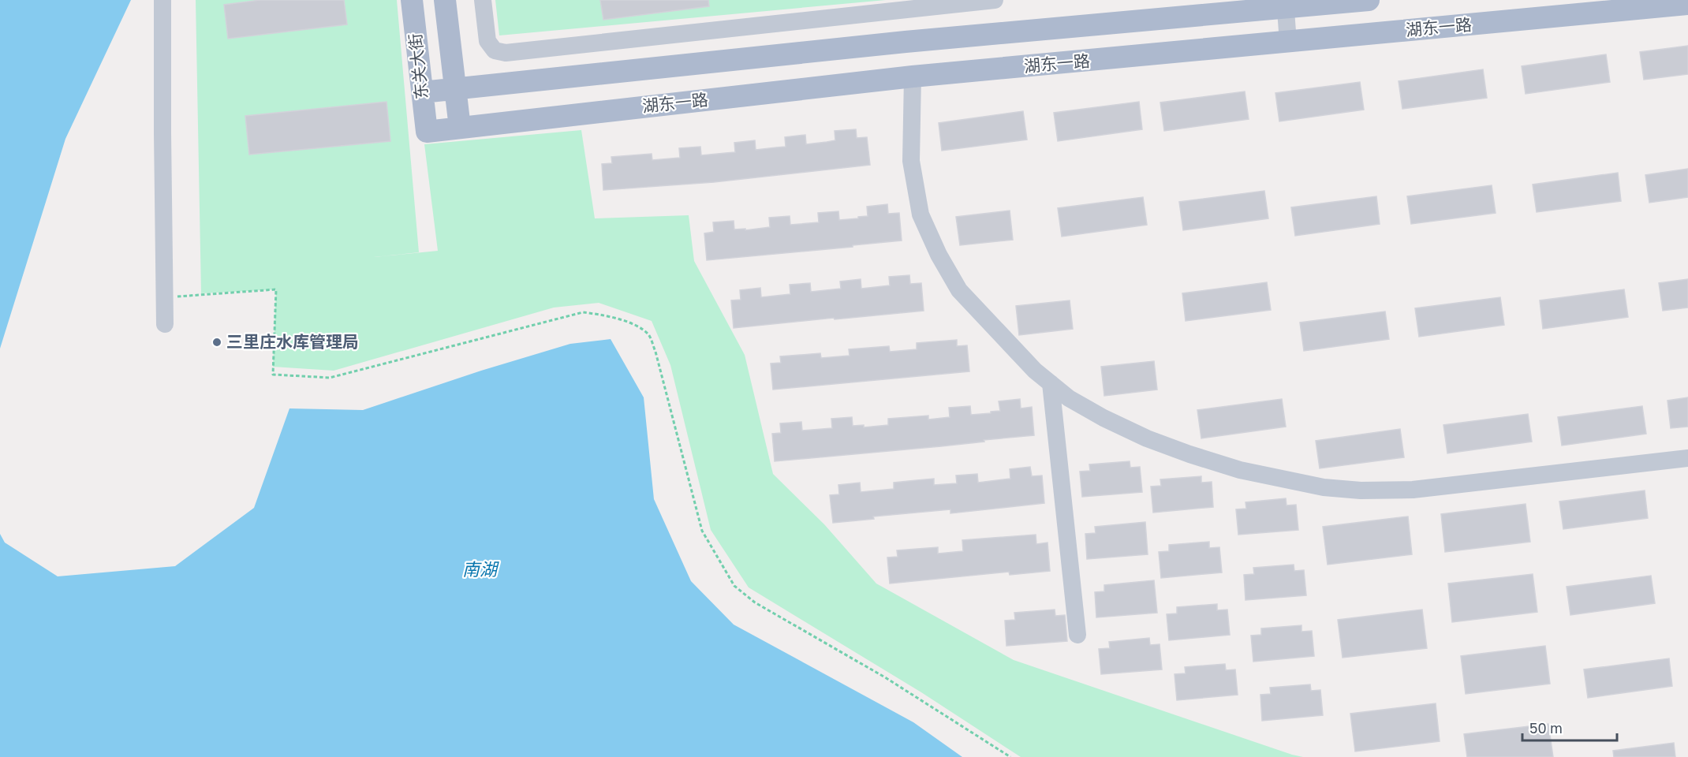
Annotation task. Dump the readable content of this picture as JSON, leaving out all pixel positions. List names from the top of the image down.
{
  "streets": {
    "main road": ["湖东一路", "东关大街"]
  },
  "crossings": [
    ["湖东一路", "东关大街"]
  ],
  "water": ["南湖"],
  "places": ["三里庄水库管理局"],
  "scale_bar": "50 m"
}
